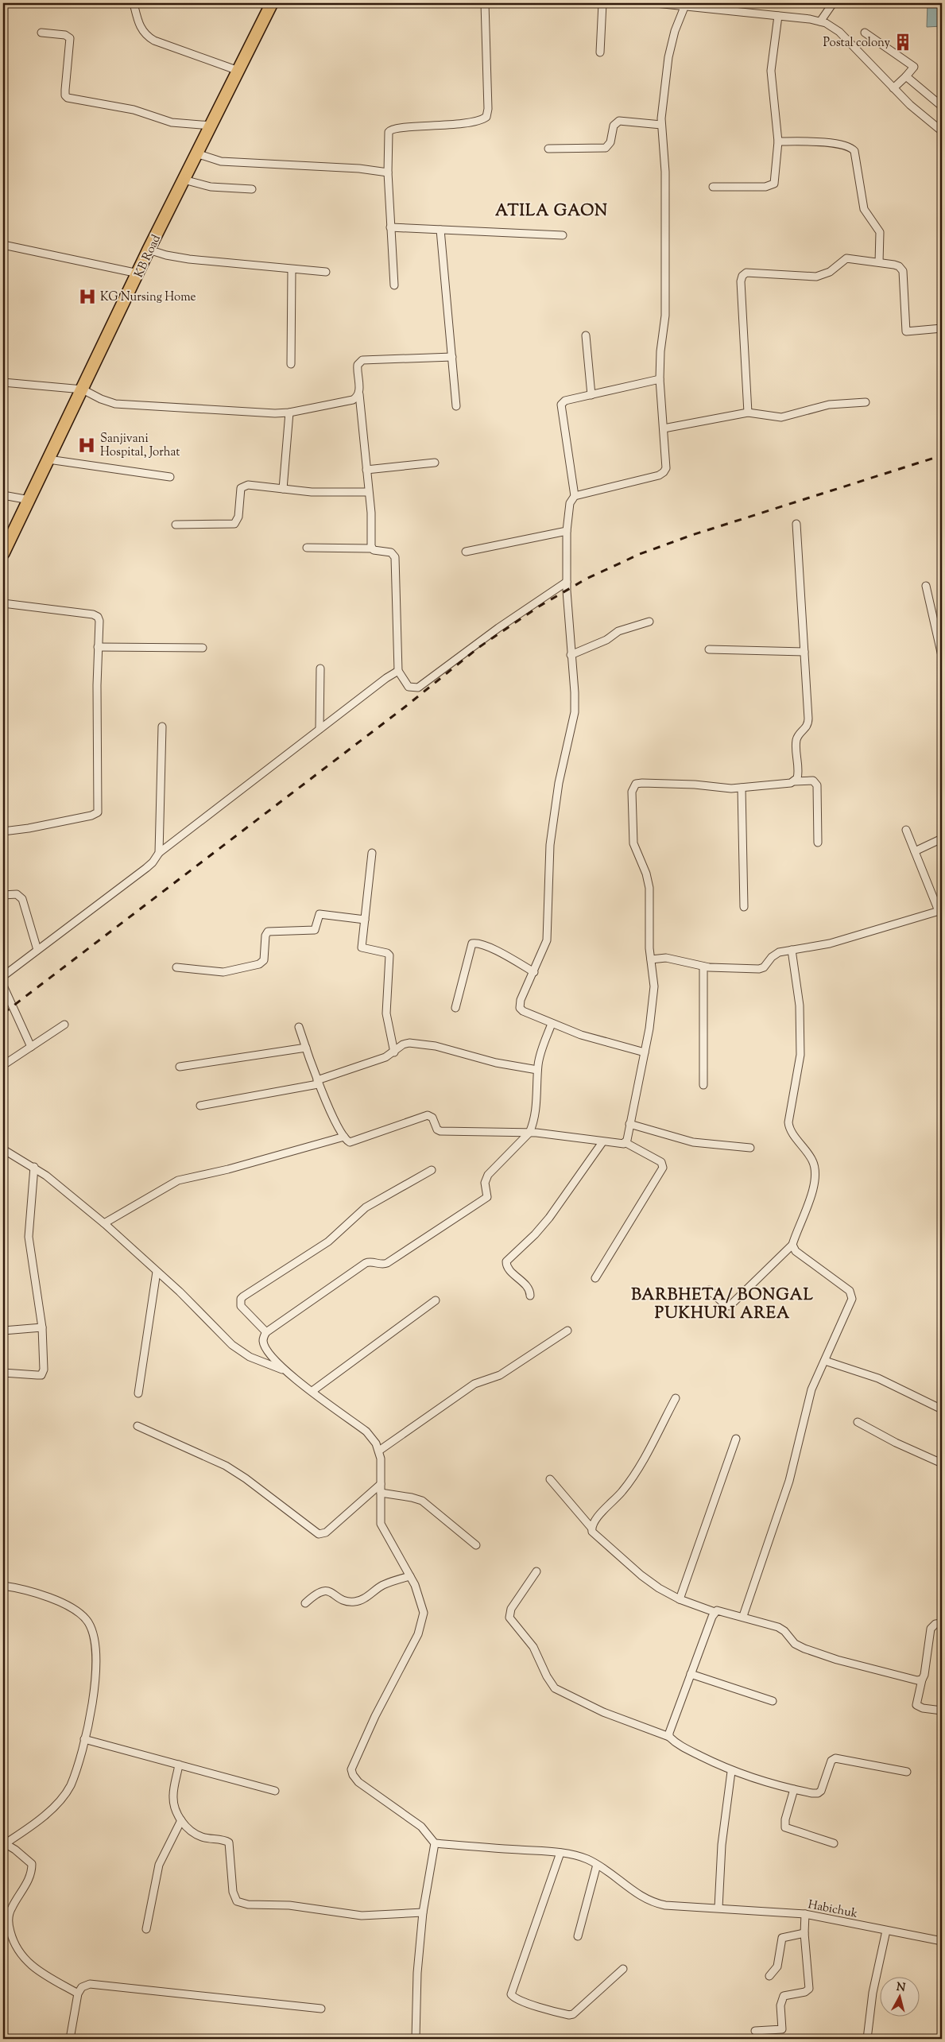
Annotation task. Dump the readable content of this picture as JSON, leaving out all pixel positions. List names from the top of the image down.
{
  "streets": {
    "main road": ["KB Road"],
    "street": ["Habichuk"]
  },
  "districts": ["ATILA GAON", "BARBHETA/ BONGAL PUKHURI AREA"],
  "places": {
    "building": ["Postal colony"],
    "hospital": ["KG Nursing Home", "Sanjivani Hospital, Jorhat"]
  },
  "north": "top"
}
